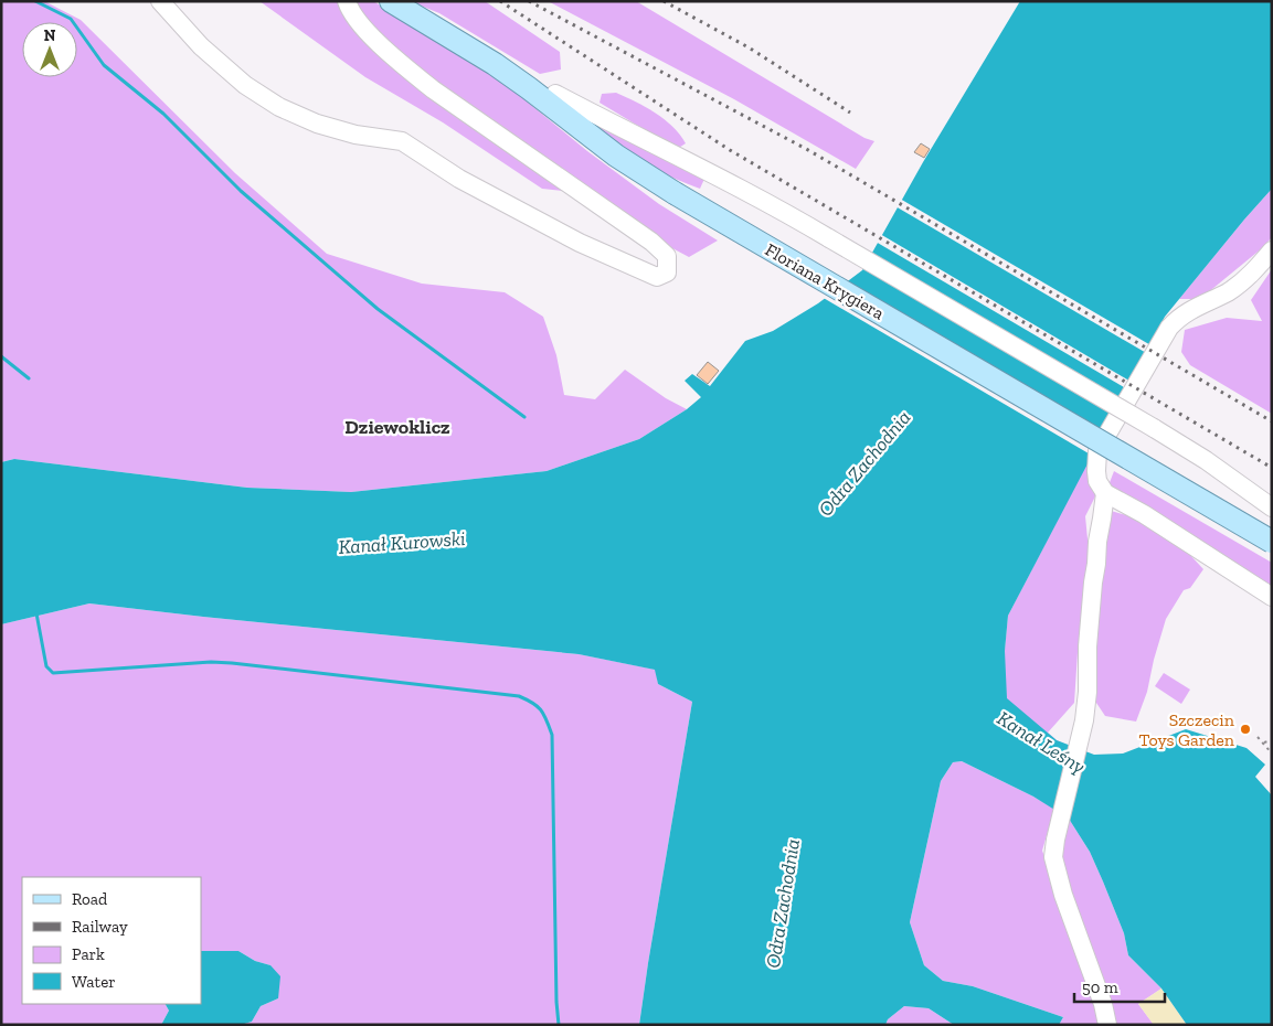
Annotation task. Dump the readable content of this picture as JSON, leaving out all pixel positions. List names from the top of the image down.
{
  "streets": {
    "main road": ["Floriana Krygiera"]
  },
  "districts": ["Dziewoklicz"],
  "water": ["Odra Zachodnia", "Kanał Kurowski", "Kanał Leśny"],
  "places": ["Szczecin Toys Garden"],
  "legend": [
    "Road",
    "Railway",
    "Park",
    "Water"
  ],
  "scale_bar": "50 m",
  "north": "top"
}
